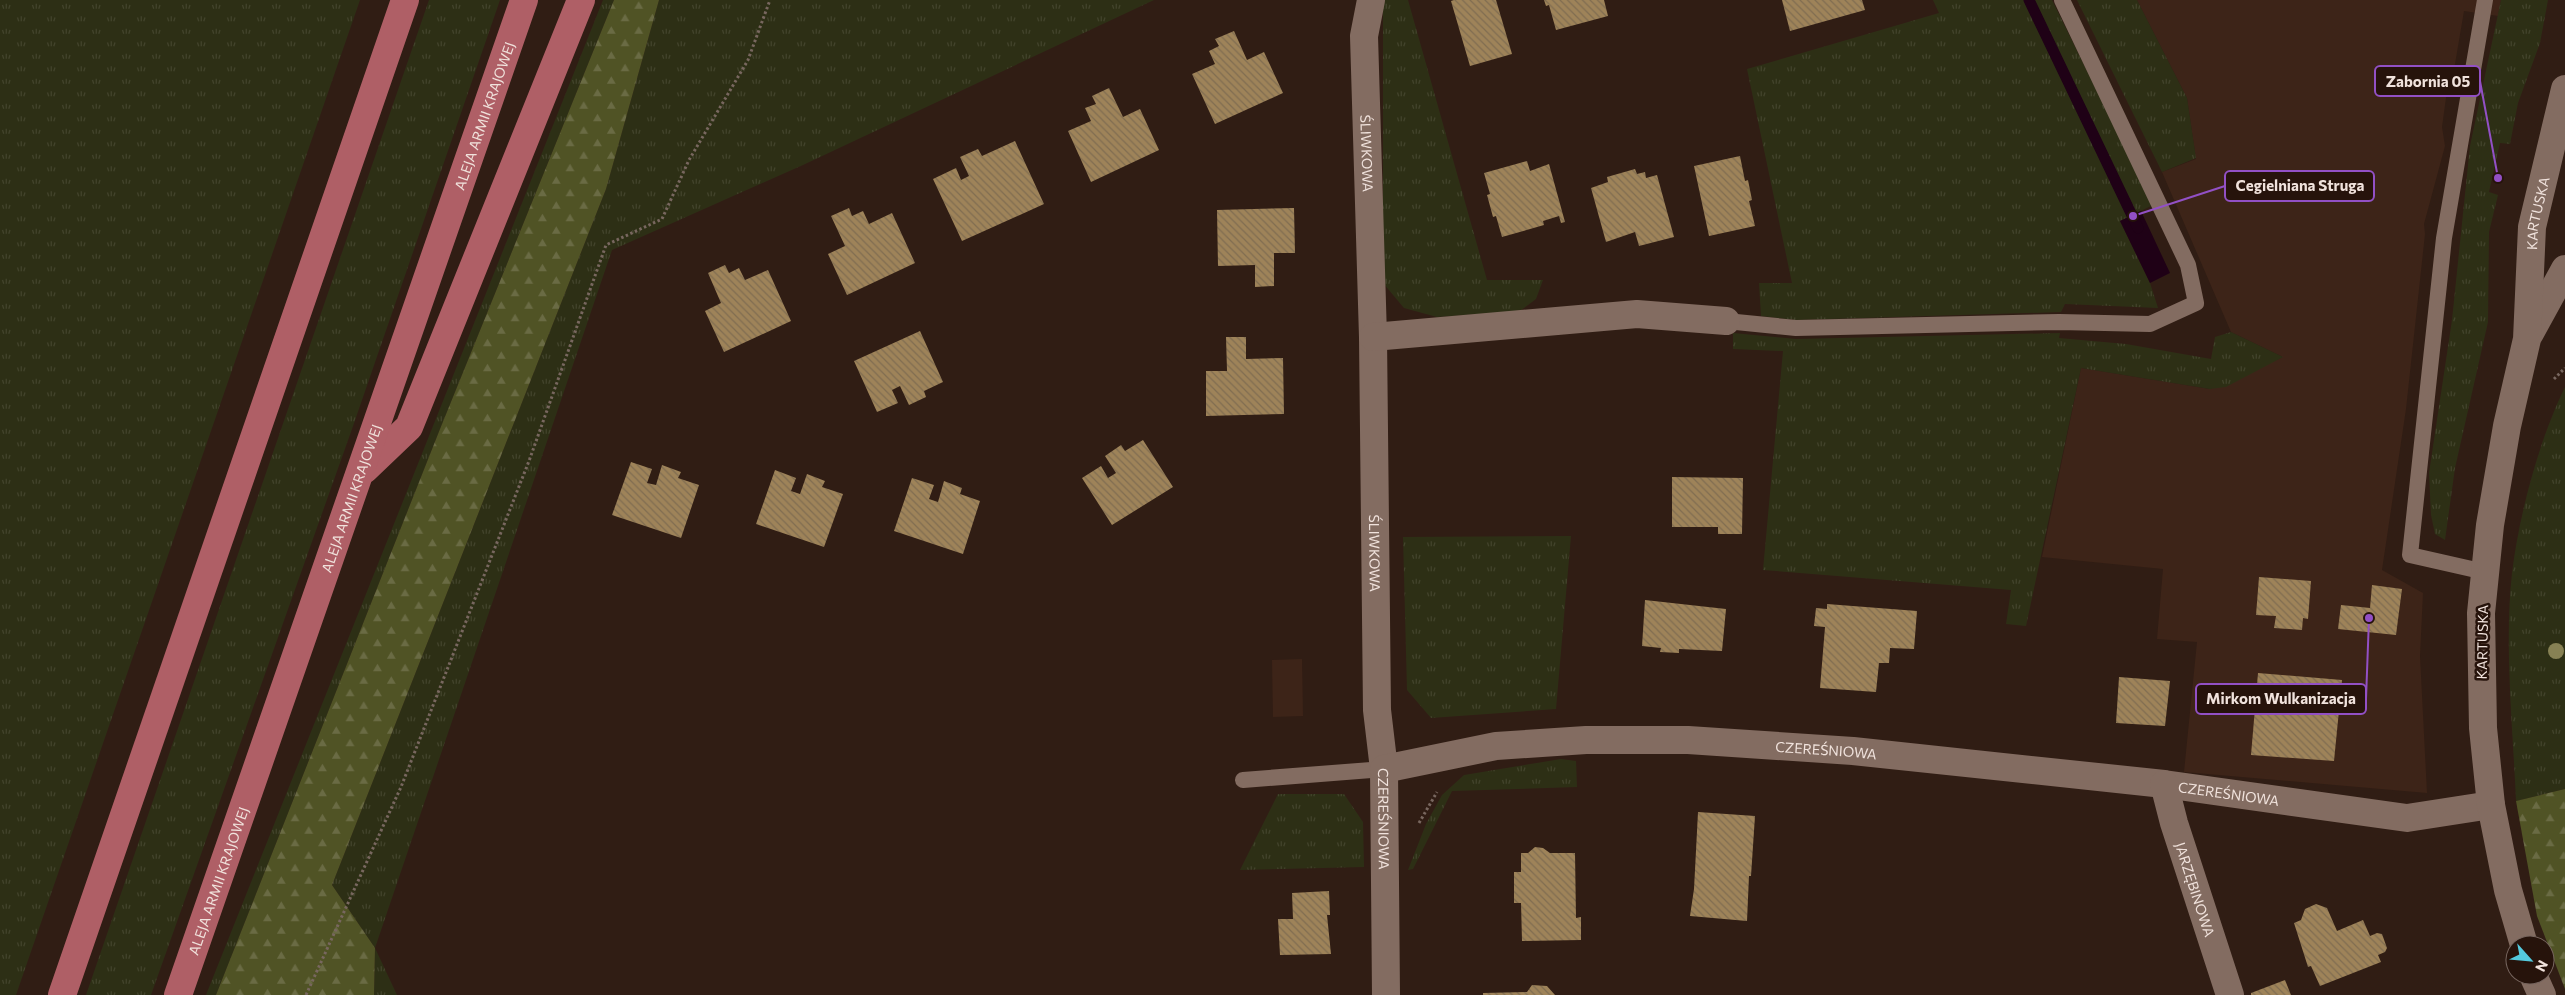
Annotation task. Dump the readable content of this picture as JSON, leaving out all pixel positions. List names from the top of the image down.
{
  "streets": {
    "main road": ["ALEJA ARMII KRAJOWEJ"],
    "street": [
      "ŚLIWKOWA",
      "KARTUSKA",
      "CZEREŚNIOWA",
      "JARZĘBINOWA"
    ]
  },
  "crossings": [
    ["ŚLIWKOWA", "CZEREŚNIOWA"],
    ["KARTUSKA", "CZEREŚNIOWA"],
    ["CZEREŚNIOWA", "JARZĘBINOWA"]
  ],
  "places": ["Zabornia 05", "Cegielniana Struga", "Mirkom Wulkanizacja"],
  "north": "bottom right"
}
